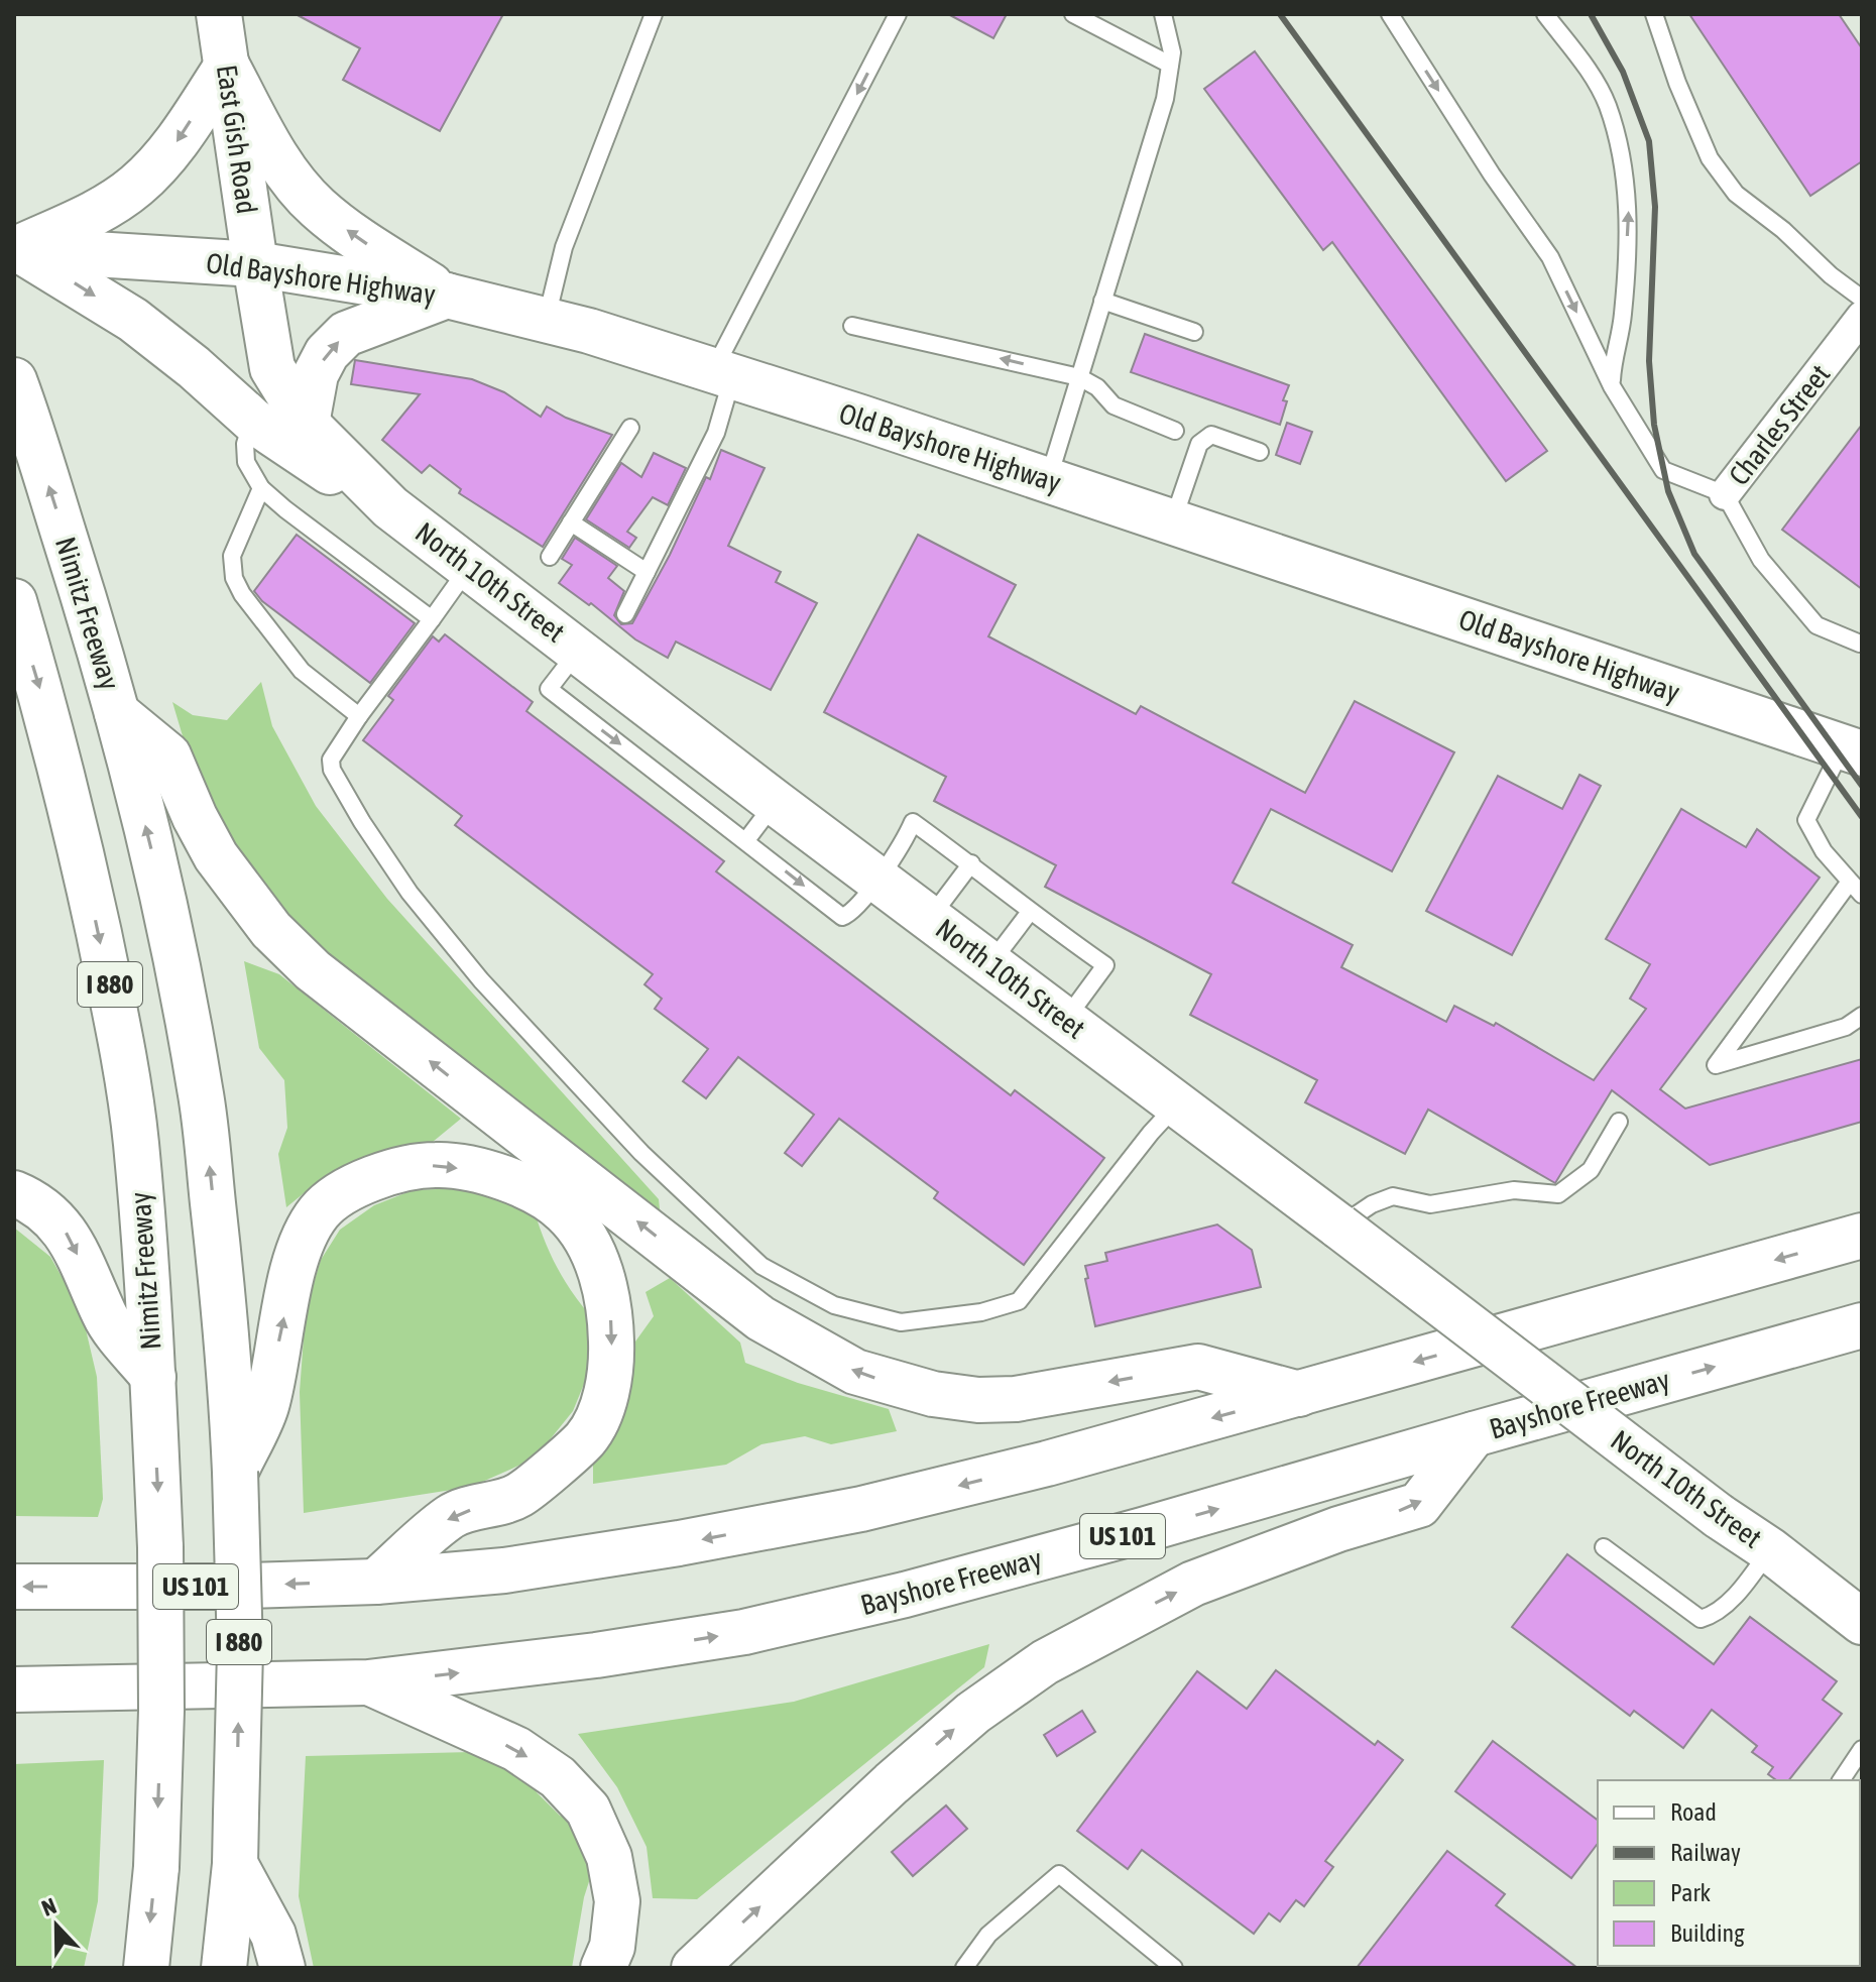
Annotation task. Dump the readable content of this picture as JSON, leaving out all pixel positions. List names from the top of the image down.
{
  "streets": {
    "main road": [
      "East Gish Road",
      "Old Bayshore Highway",
      "North 10th Street",
      "Nimitz Freeway",
      "I 880",
      "Bayshore Freeway",
      "US 101"
    ],
    "street": ["Charles Street"]
  },
  "crossings": [
    ["East Gish Road", "Old Bayshore Highway"],
    ["East Gish Road", "North 10th Street"],
    ["Old Bayshore Highway", "North 10th Street"],
    ["Nimitz Freeway", "I 880"]
  ],
  "legend": [
    "Road",
    "Railway",
    "Park",
    "Building"
  ],
  "north": "top"
}
